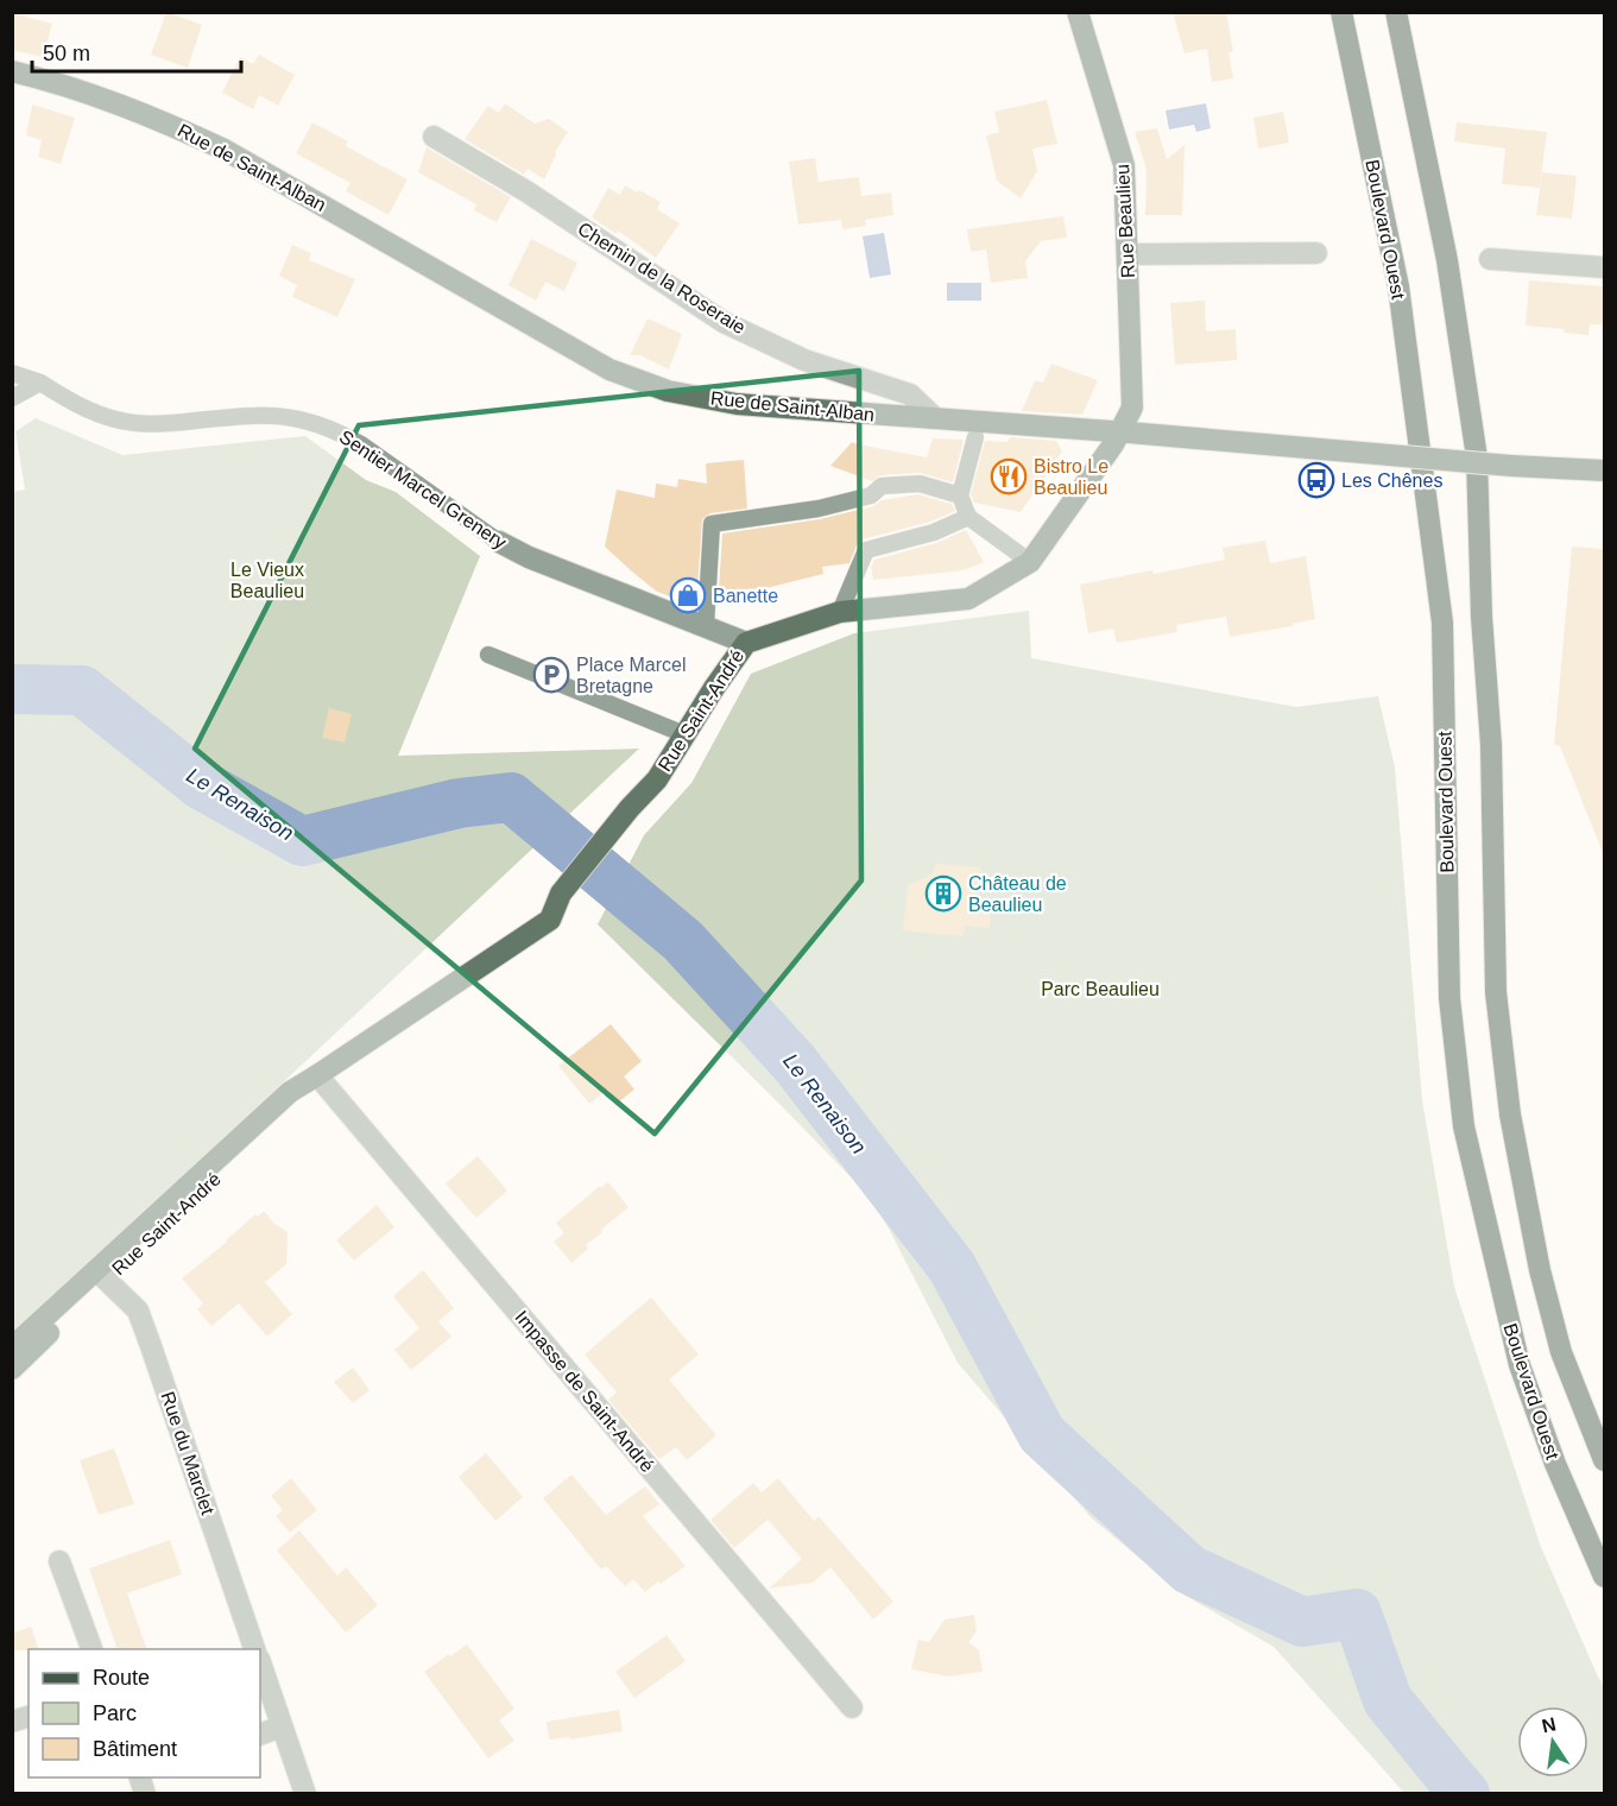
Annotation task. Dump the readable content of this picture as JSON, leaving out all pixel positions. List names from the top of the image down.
{
  "streets": {
    "main road": ["Boulevard Ouest"],
    "street": [
      "Rue de Saint-Alban",
      "Rue Beaulieu",
      "Chemin de la Roseraie",
      "Sentier Marcel Grenery",
      "Rue Saint-André",
      "Impasse de Saint-André",
      "Rue du Marclet"
    ]
  },
  "crossings": [
    ["Rue de Saint-Alban", "Rue Beaulieu"],
    ["Rue de Saint-Alban", "Chemin de la Roseraie"],
    ["Rue de Saint-Alban", "Rue Saint-André"],
    ["Rue Beaulieu", "Rue Saint-André"],
    ["Sentier Marcel Grenery", "Rue Saint-André"],
    ["Rue Saint-André", "Impasse de Saint-André"],
    ["Rue Saint-André", "Rue du Marclet"]
  ],
  "water": ["Le Renaison"],
  "parks": ["Le Vieux Beaulieu", "Parc Beaulieu"],
  "places": {
    "restaurant": ["Bistro Le Beaulieu"],
    "bus stop": ["Les Chênes"],
    "shop": ["Banette"],
    "parking": ["Place Marcel Bretagne"],
    "building": ["Château de Beaulieu"]
  },
  "legend": ["Route", "Parc", "Bâtiment"],
  "scale_bar": "50 m",
  "north": "top"
}
